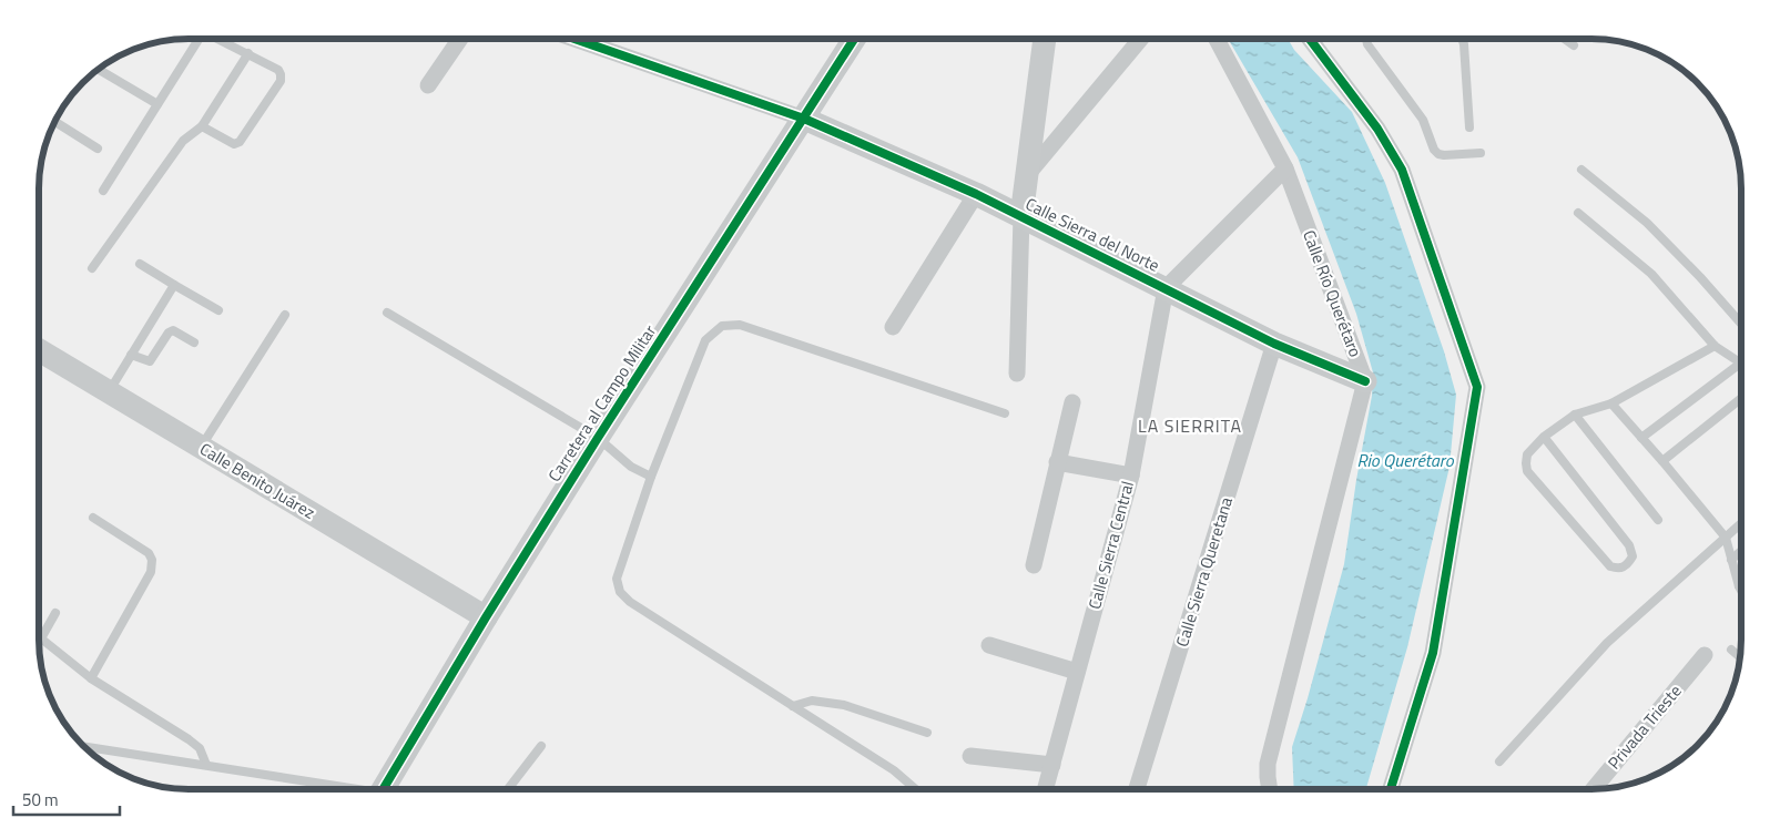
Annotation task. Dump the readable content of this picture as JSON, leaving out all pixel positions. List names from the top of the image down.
{
  "streets": {
    "street": [
      "Calle Sierra del Norte",
      "Calle Río Querétaro",
      "Carretera al Campo Militar",
      "Calle Benito Juárez",
      "Calle Sierra Central",
      "Calle Sierra Queretana",
      "Privada Trieste"
    ]
  },
  "crossings": [
    ["Calle Sierra del Norte", "Calle Río Querétaro"],
    ["Calle Sierra del Norte", "Carretera al Campo Militar"],
    ["Calle Sierra del Norte", "Calle Sierra Central"],
    ["Calle Sierra del Norte", "Calle Sierra Queretana"],
    ["Carretera al Campo Militar", "Calle Benito Juárez"]
  ],
  "districts": ["LA SIERRITA"],
  "water": ["Rio Querétaro"],
  "scale_bar": "50 m"
}
